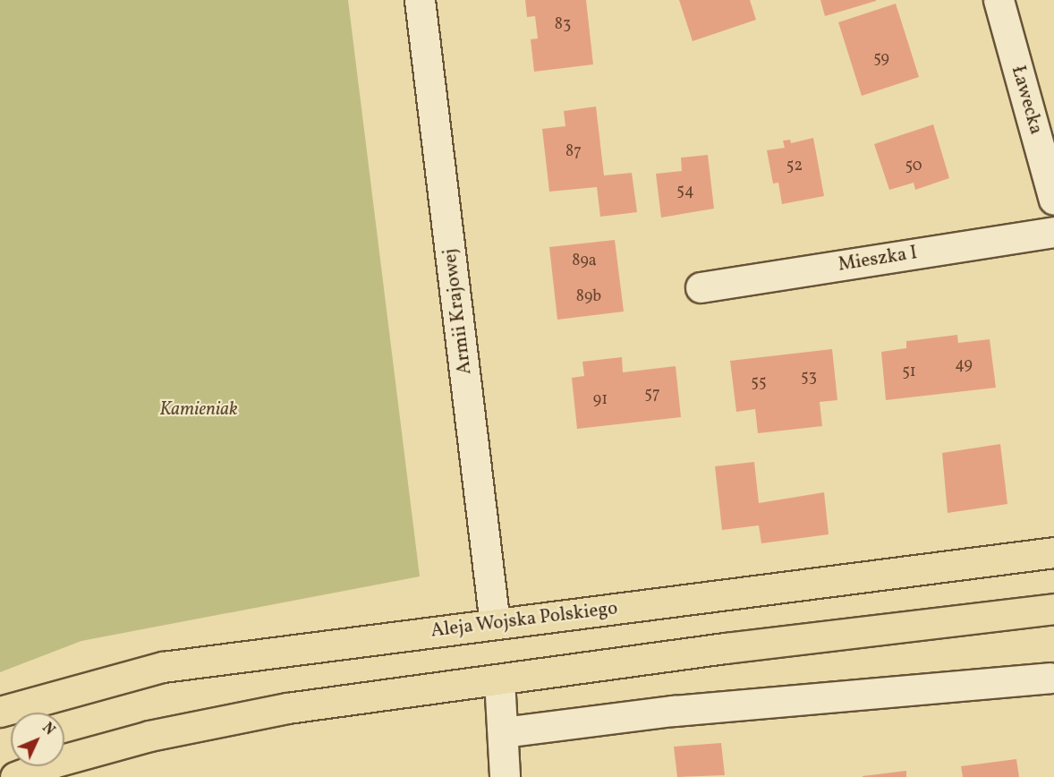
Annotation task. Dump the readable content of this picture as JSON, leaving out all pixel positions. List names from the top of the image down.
{
  "streets": {
    "main road": ["Aleja Wojska Polskiego"],
    "street": ["Ławecka", "Mieszka I", "Armii Krajowej"]
  },
  "crossings": [
    ["Armii Krajowej", "Aleja Wojska Polskiego"]
  ],
  "parks": ["Kamieniak"],
  "house_numbers": [
    "83",
    "59",
    "87",
    "52",
    "50",
    "54",
    "89a",
    "89b",
    "49",
    "51",
    "53",
    "55",
    "57",
    "91"
  ],
  "north": "top right"
}
